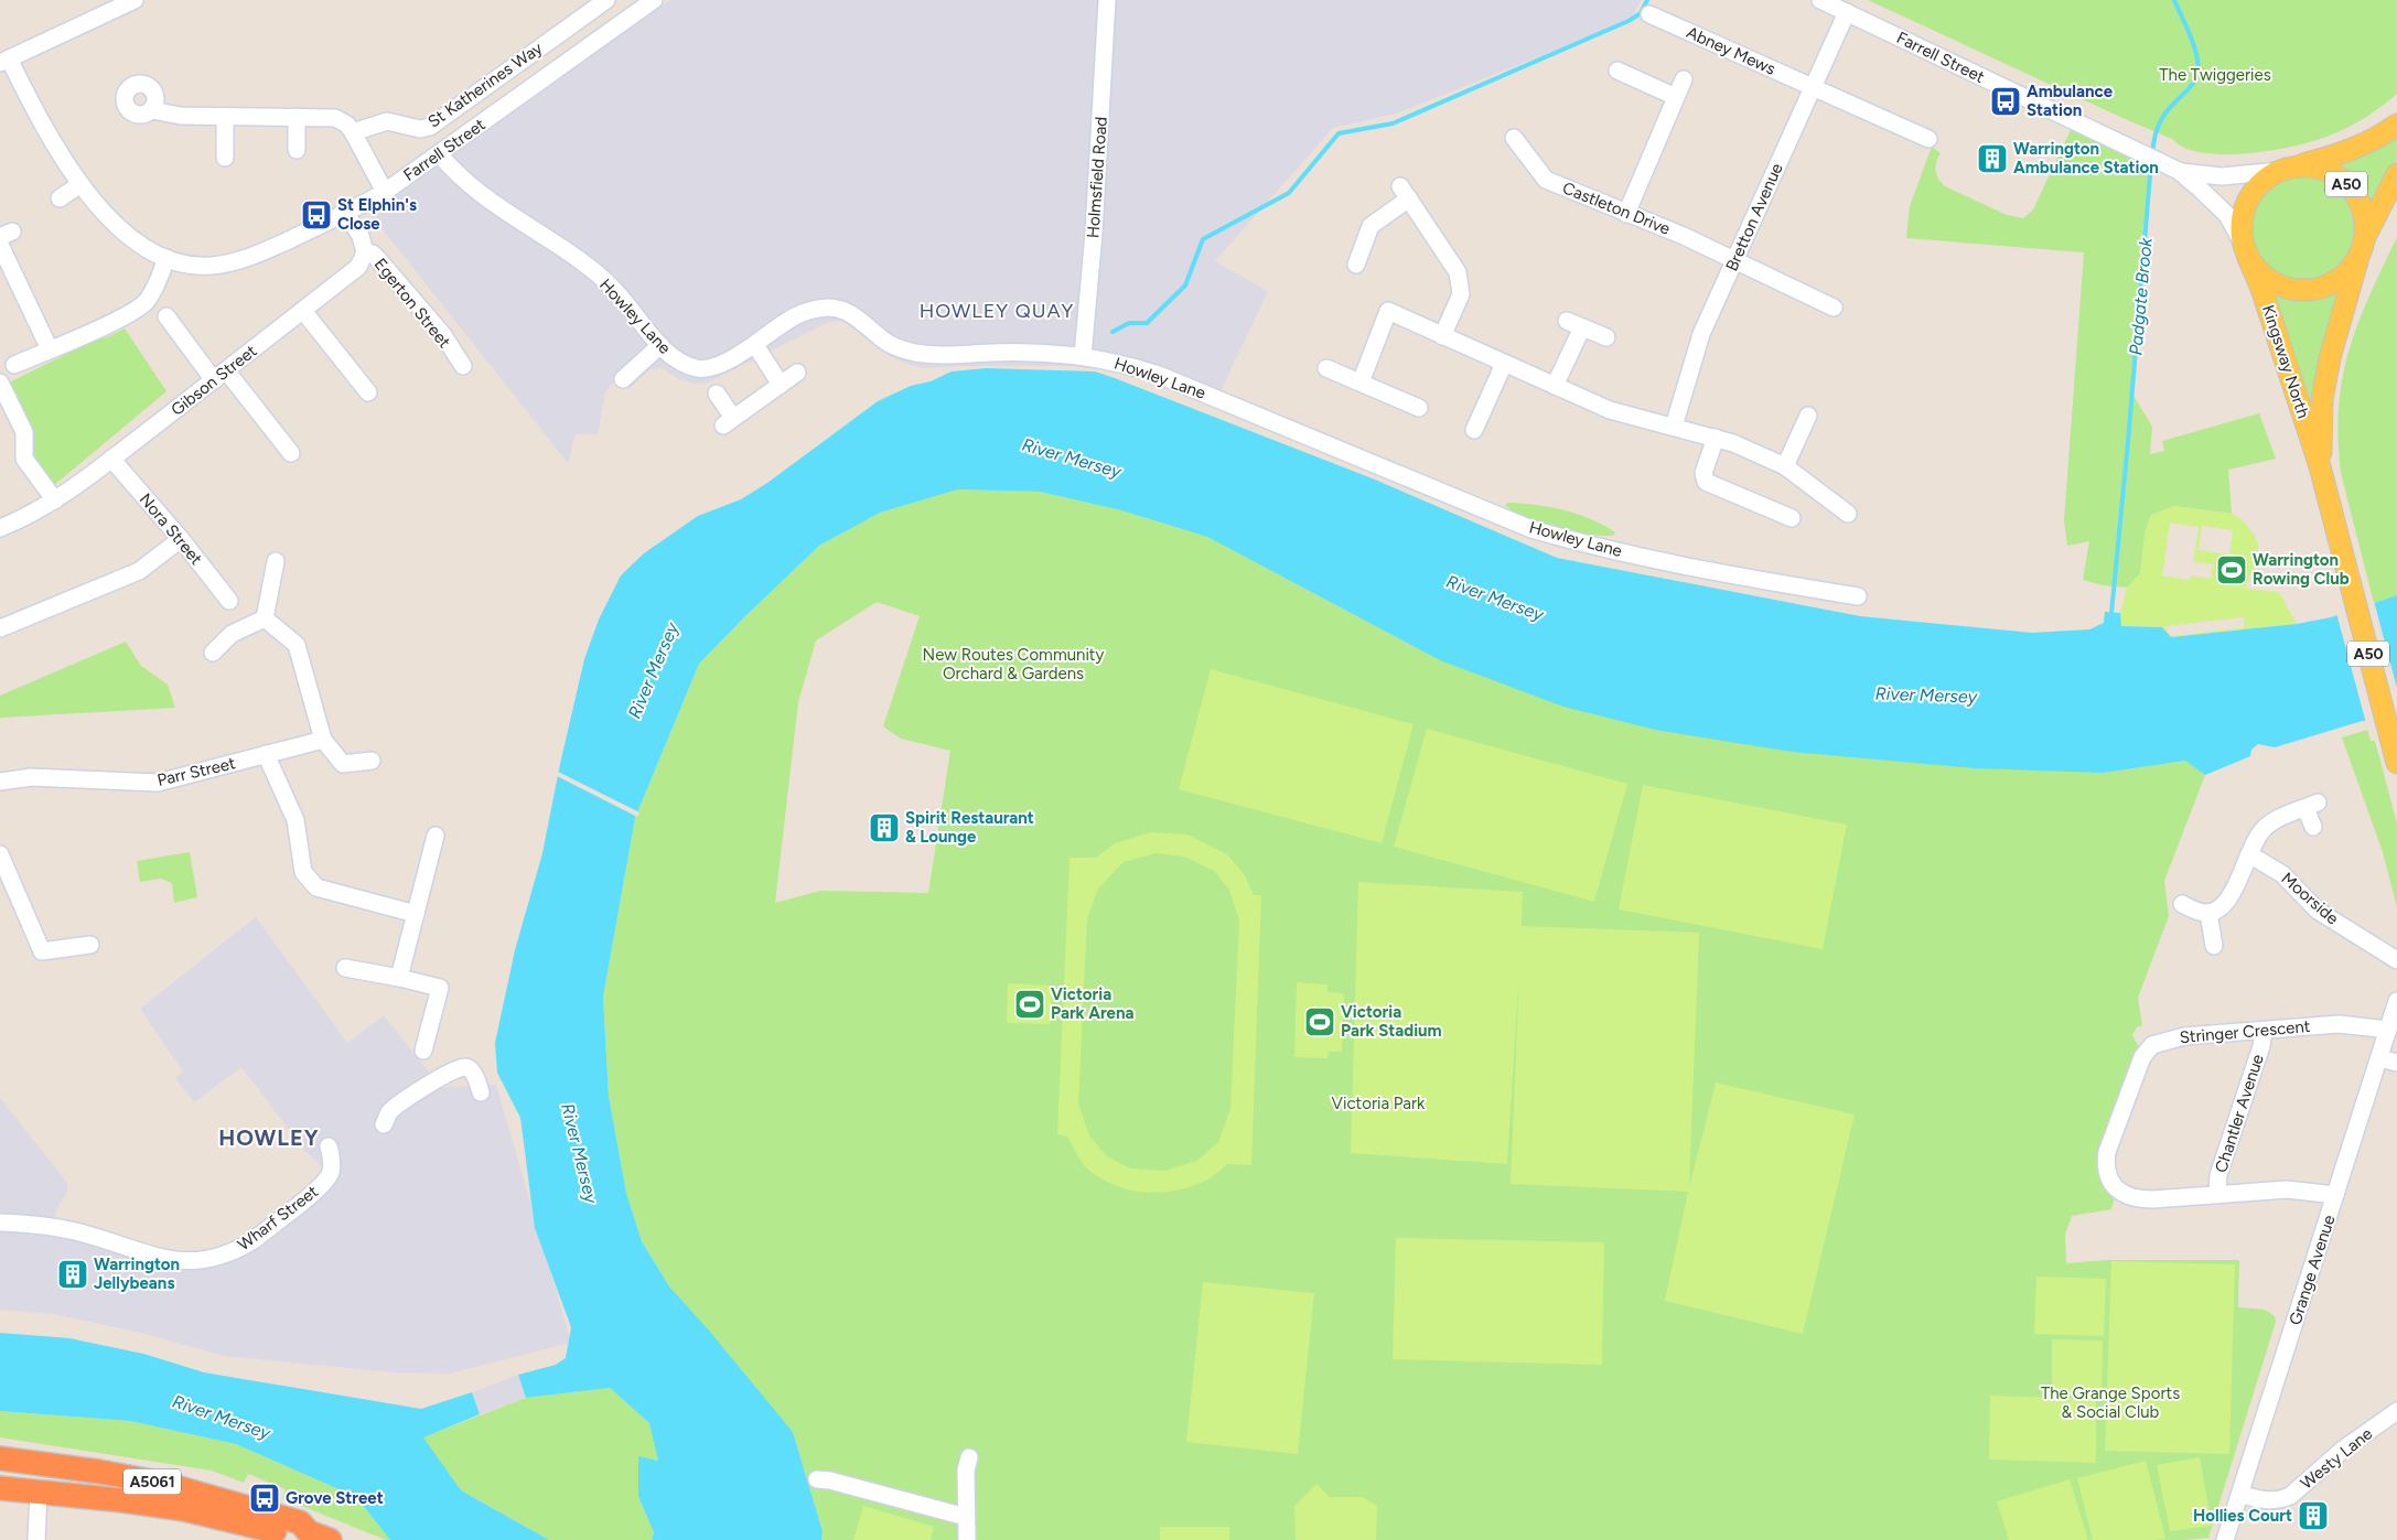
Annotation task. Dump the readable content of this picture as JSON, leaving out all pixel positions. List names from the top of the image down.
{
  "streets": {
    "highway": ["A5061"],
    "main road": ["A50", "Kingsway North"],
    "street": [
      "Abney Mews",
      "Farrell Street",
      "St Katherines Way",
      "Holmsfield Road",
      "Castleton Drive",
      "Bretton Avenue",
      "Egerton Street",
      "Howley Lane",
      "Gibson Street",
      "Nora Street",
      "Parr Street",
      "Moorside",
      "Stringer Crescent",
      "Chantler Avenue",
      "Wharf Street",
      "Grange Avenue",
      "Westy Lane"
    ]
  },
  "crossings": [
    ["Abney Mews", "Bretton Avenue"],
    ["Farrell Street", "A50"],
    ["Farrell Street", "Bretton Avenue"],
    ["Farrell Street", "Egerton Street"],
    ["Farrell Street", "Howley Lane"],
    ["Farrell Street", "Kingsway North"],
    ["Holmsfield Road", "Howley Lane"],
    ["A50", "Kingsway North"],
    ["Castleton Drive", "Bretton Avenue"],
    ["Egerton Street", "Gibson Street"],
    ["Gibson Street", "Nora Street"],
    ["Stringer Crescent", "Chantler Avenue"],
    ["Stringer Crescent", "Grange Avenue"],
    ["Grange Avenue", "Westy Lane"]
  ],
  "districts": ["HOWLEY QUAY", "HOWLEY"],
  "water": ["Padgate Brook", "River Mersey"],
  "parks": [
    "The Twiggeries",
    "New Routes Community Orchard & Gardens",
    "Victoria Park",
    "The Grange Sports & Social Club"
  ],
  "places": {
    "bus stop": ["Ambulance Station", "St Elphin's Close", "Grove Street"],
    "building": [
      "Warrington Ambulance Station",
      "Spirit Restaurant & Lounge",
      "Warrington Jellybeans",
      "Hollies Court"
    ],
    "sports": ["Warrington Rowing Club", "Victoria Park Arena", "Victoria Park Stadium"]
  }
}
